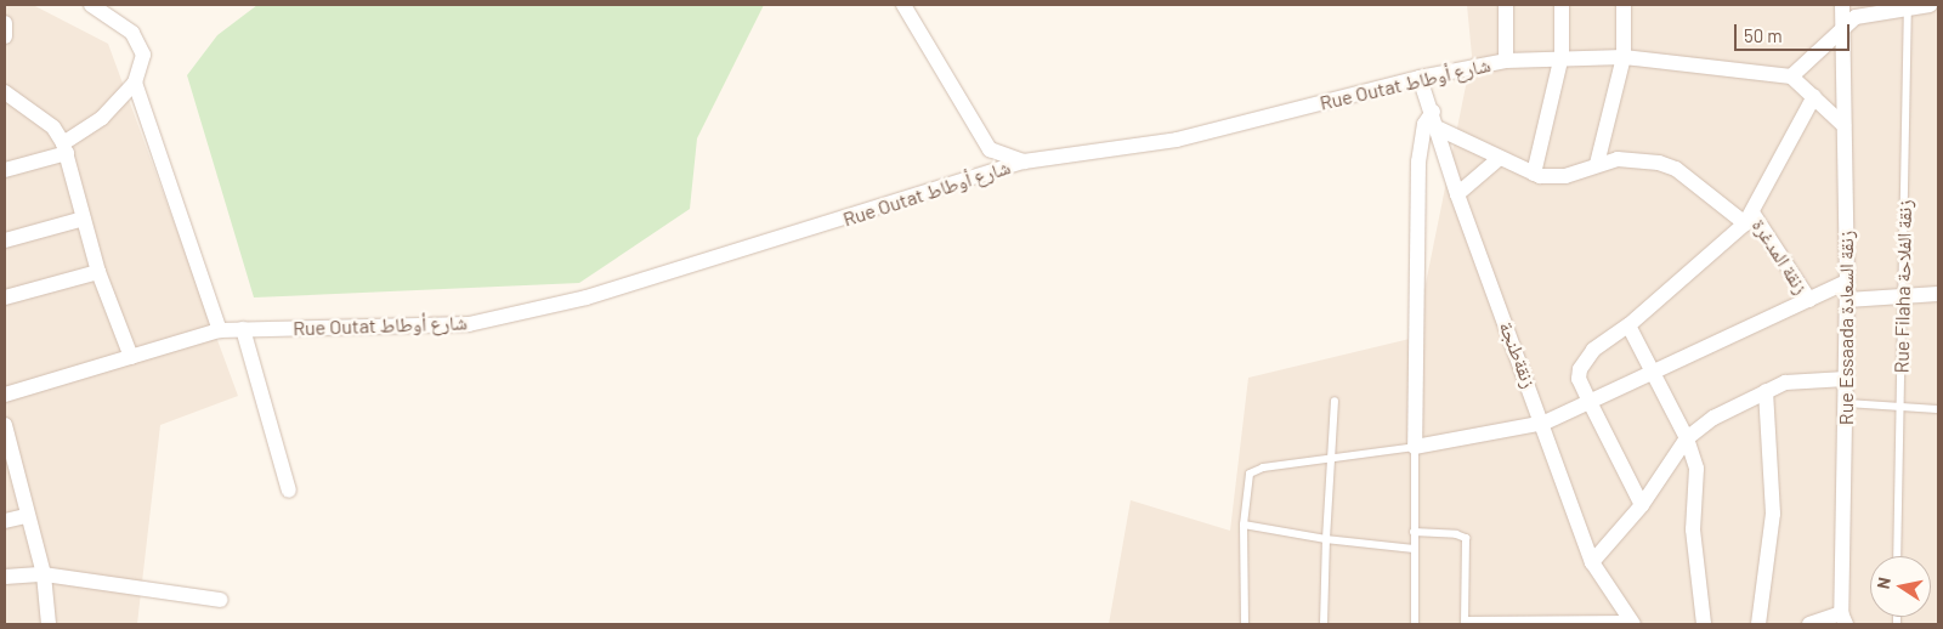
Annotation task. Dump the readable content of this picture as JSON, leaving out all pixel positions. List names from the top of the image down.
{
  "streets": {
    "street": [
      "Rue Outat شارع أوطاط",
      "زنقة المدغرة",
      "Rue Essaada زنقة السعادة",
      "زنقةطنجة"
    ],
    "lane": ["Rue Filaha زنقة الفلاحة"]
  },
  "crossings": [
    ["Rue Outat شارع أوطاط", "زنقةطنجة"]
  ],
  "scale_bar": "50 m",
  "north": "left"
}
